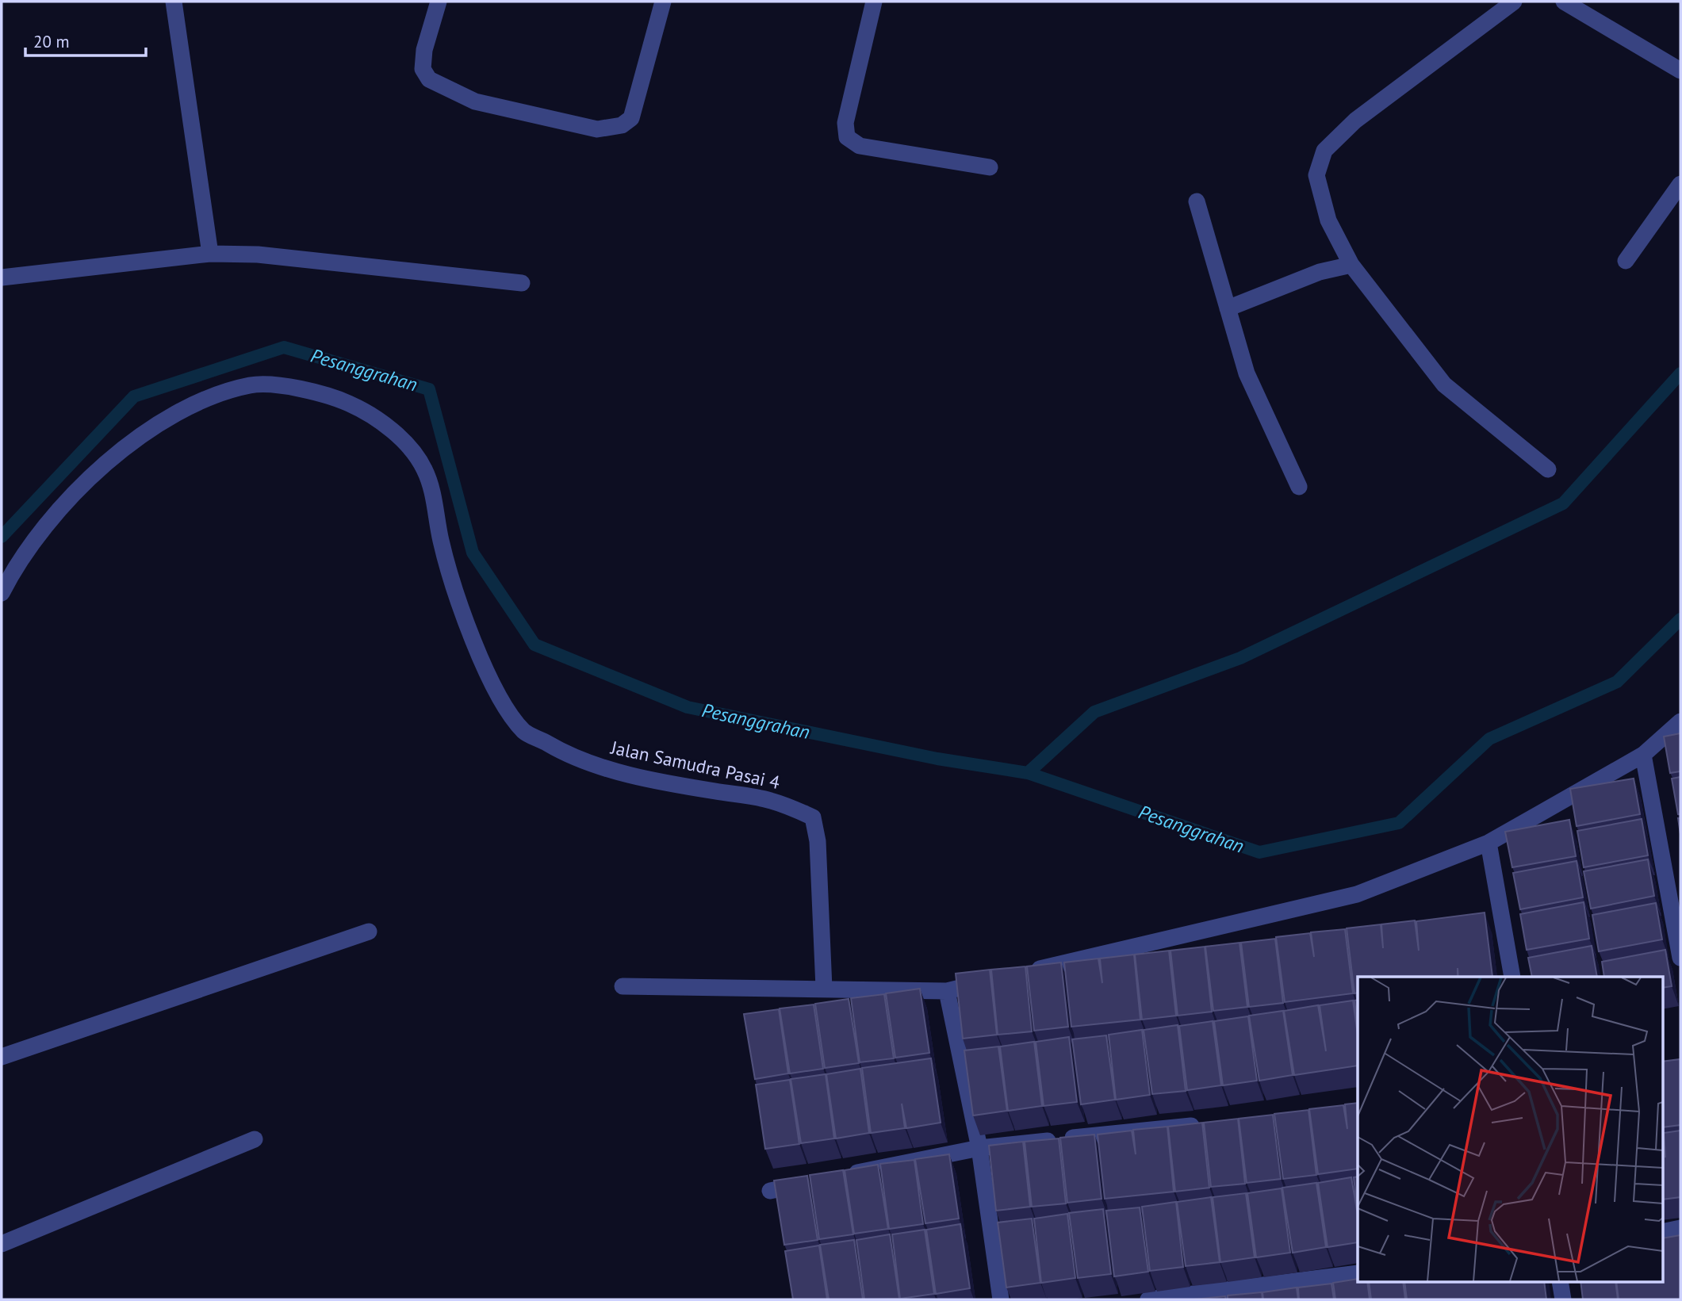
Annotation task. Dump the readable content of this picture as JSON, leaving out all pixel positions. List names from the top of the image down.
{
  "streets": {
    "street": ["Jalan Samudra Pasai 4"]
  },
  "water": ["Pesanggrahan"],
  "scale_bar": "20 m"
}
